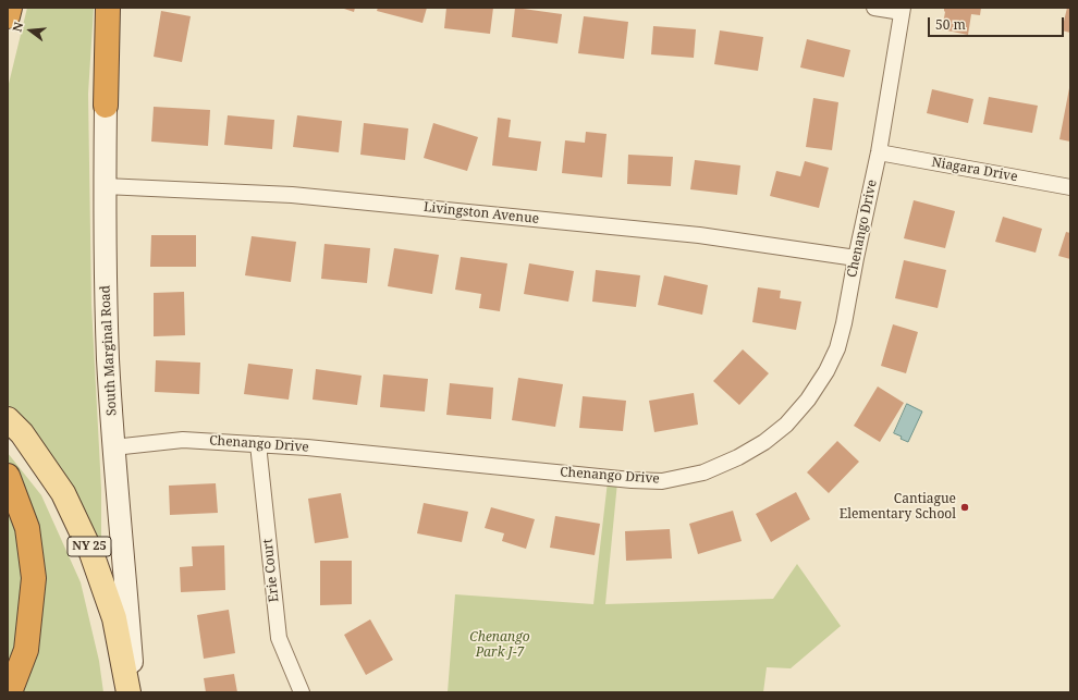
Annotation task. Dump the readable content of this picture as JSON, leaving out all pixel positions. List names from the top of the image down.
{
  "streets": {
    "main road": ["South Marginal Road", "NY 25"],
    "street": [
      "Niagara Drive",
      "Livingston Avenue",
      "Chenango Drive",
      "Erie Court"
    ]
  },
  "crossings": [
    ["Niagara Drive", "Chenango Drive"],
    ["Livingston Avenue", "Chenango Drive"],
    ["Livingston Avenue", "South Marginal Road"],
    ["Chenango Drive", "South Marginal Road"],
    ["Chenango Drive", "Erie Court"]
  ],
  "parks": ["Chenango Park J-7"],
  "places": ["Cantiague Elementary School"],
  "scale_bar": "50 m",
  "north": "left"
}
